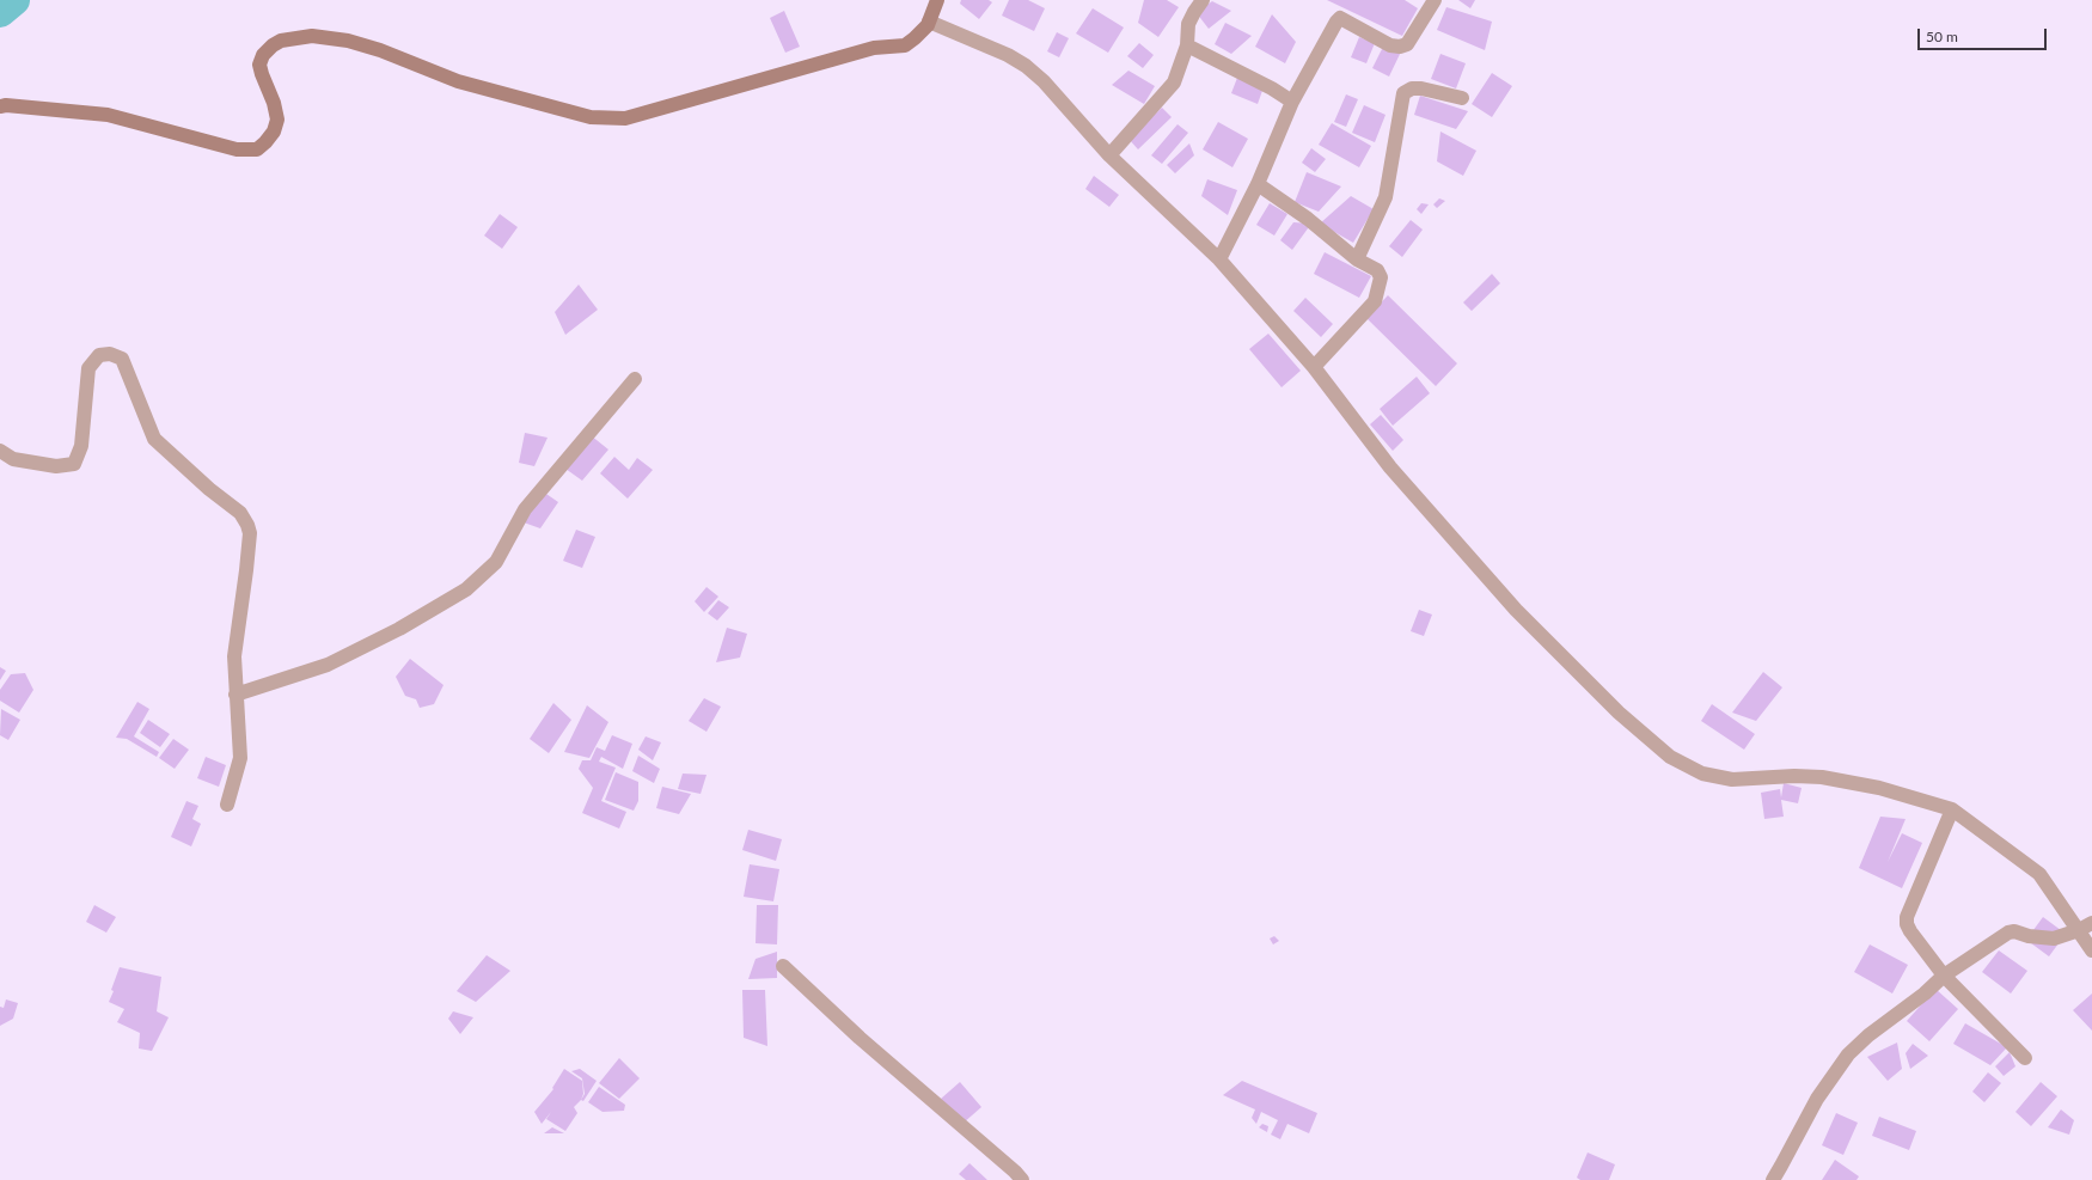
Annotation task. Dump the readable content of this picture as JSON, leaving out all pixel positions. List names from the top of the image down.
{
  "scale_bar": "50 m"
}
